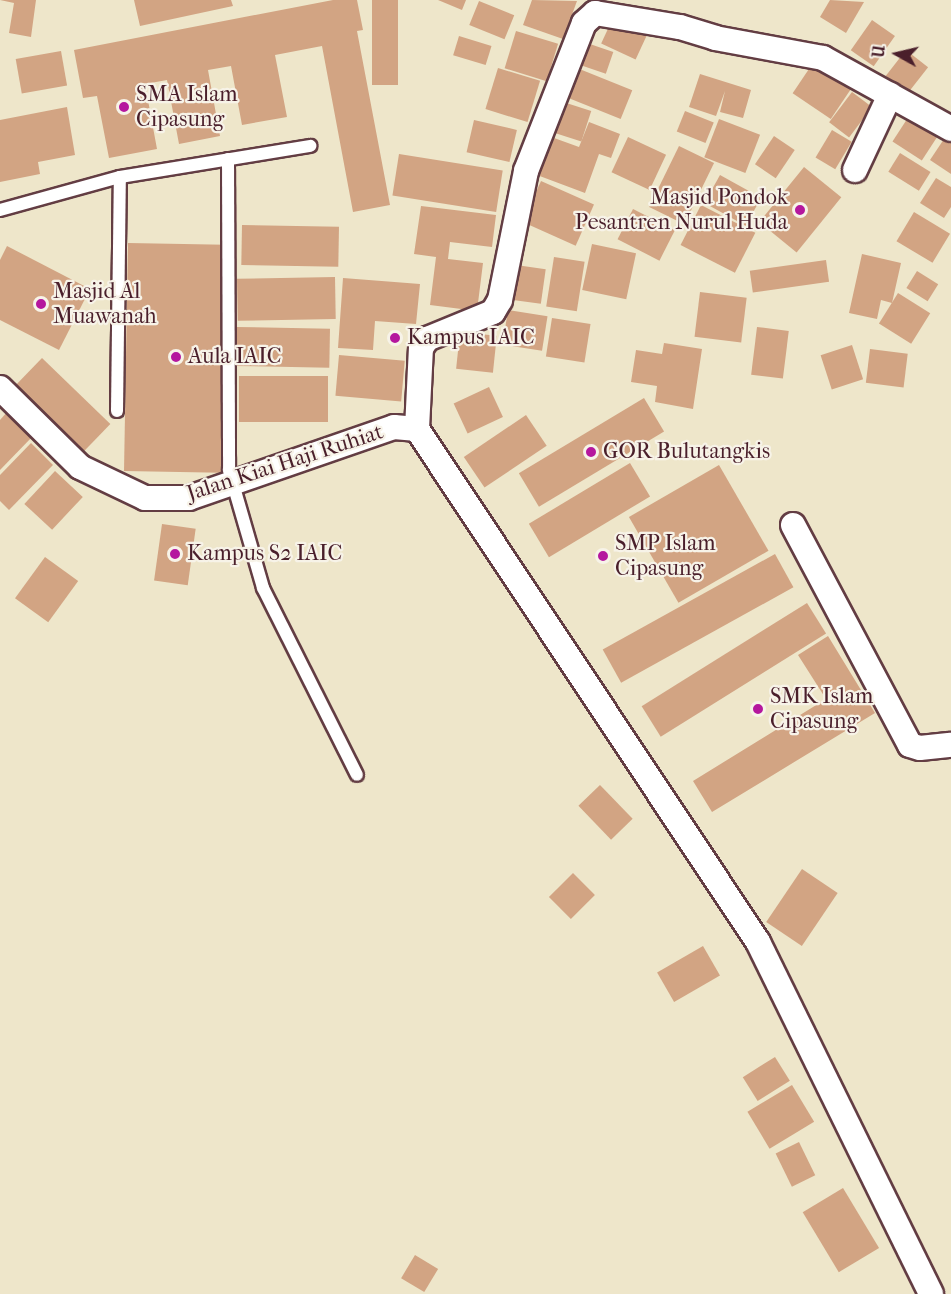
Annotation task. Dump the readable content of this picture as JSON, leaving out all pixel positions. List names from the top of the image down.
{
  "streets": {
    "street": ["Jalan Kiai Haji Ruhiat"]
  },
  "places": [
    "SMA Islam Cipasung",
    "Masjid Pondok Pesantren Nurul Huda",
    "Masjid Al Muawanah",
    "Kampus IAIC",
    "Aula IAIC",
    "GOR Bulutangkis",
    "Kampus S2 IAIC",
    "SMP Islam Cipasung",
    "SMK Islam Cipasung"
  ],
  "north": "left"
}
